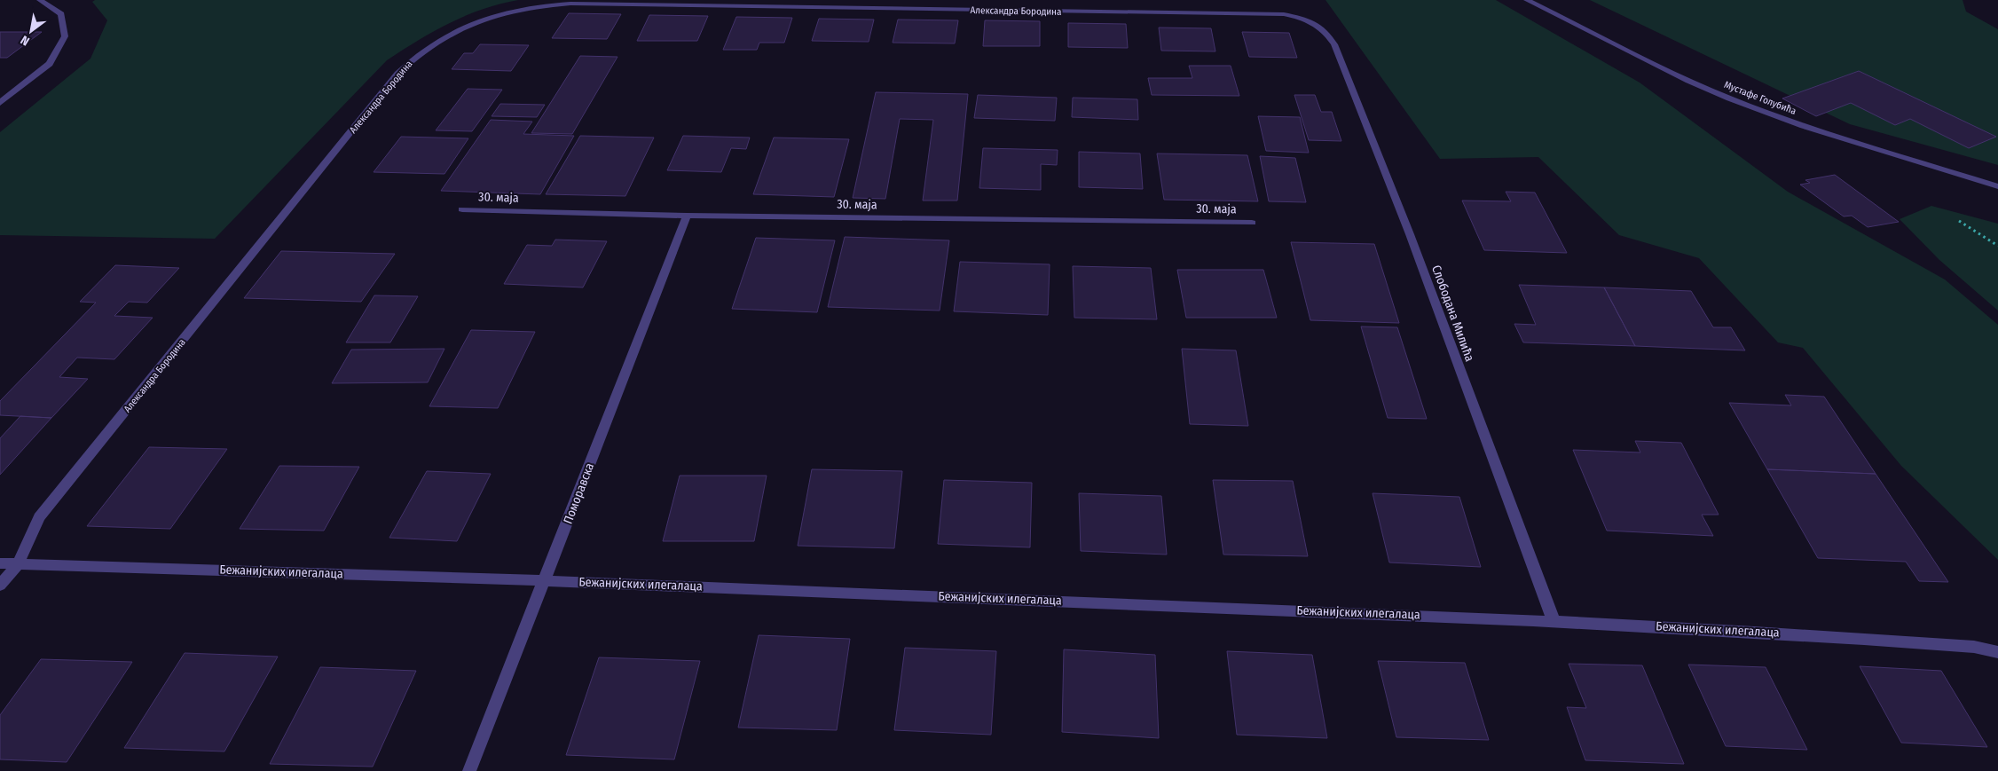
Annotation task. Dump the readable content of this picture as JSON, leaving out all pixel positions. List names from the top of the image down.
{
  "streets": {
    "street": [
      "Александра Бородина",
      "Мустафе Голубића",
      "30. маја",
      "Слободана Милића",
      "Поморавска",
      "Бежанијских илегалаца"
    ]
  },
  "crossings": [
    ["Александра Бородина", "Слободана Милића"],
    ["Александра Бородина", "Бежанијских илегалаца"],
    ["30. маја", "Поморавска"],
    ["Слободана Милића", "Бежанијских илегалаца"],
    ["Поморавска", "Бежанијских илегалаца"]
  ],
  "north": "bottom left"
}
